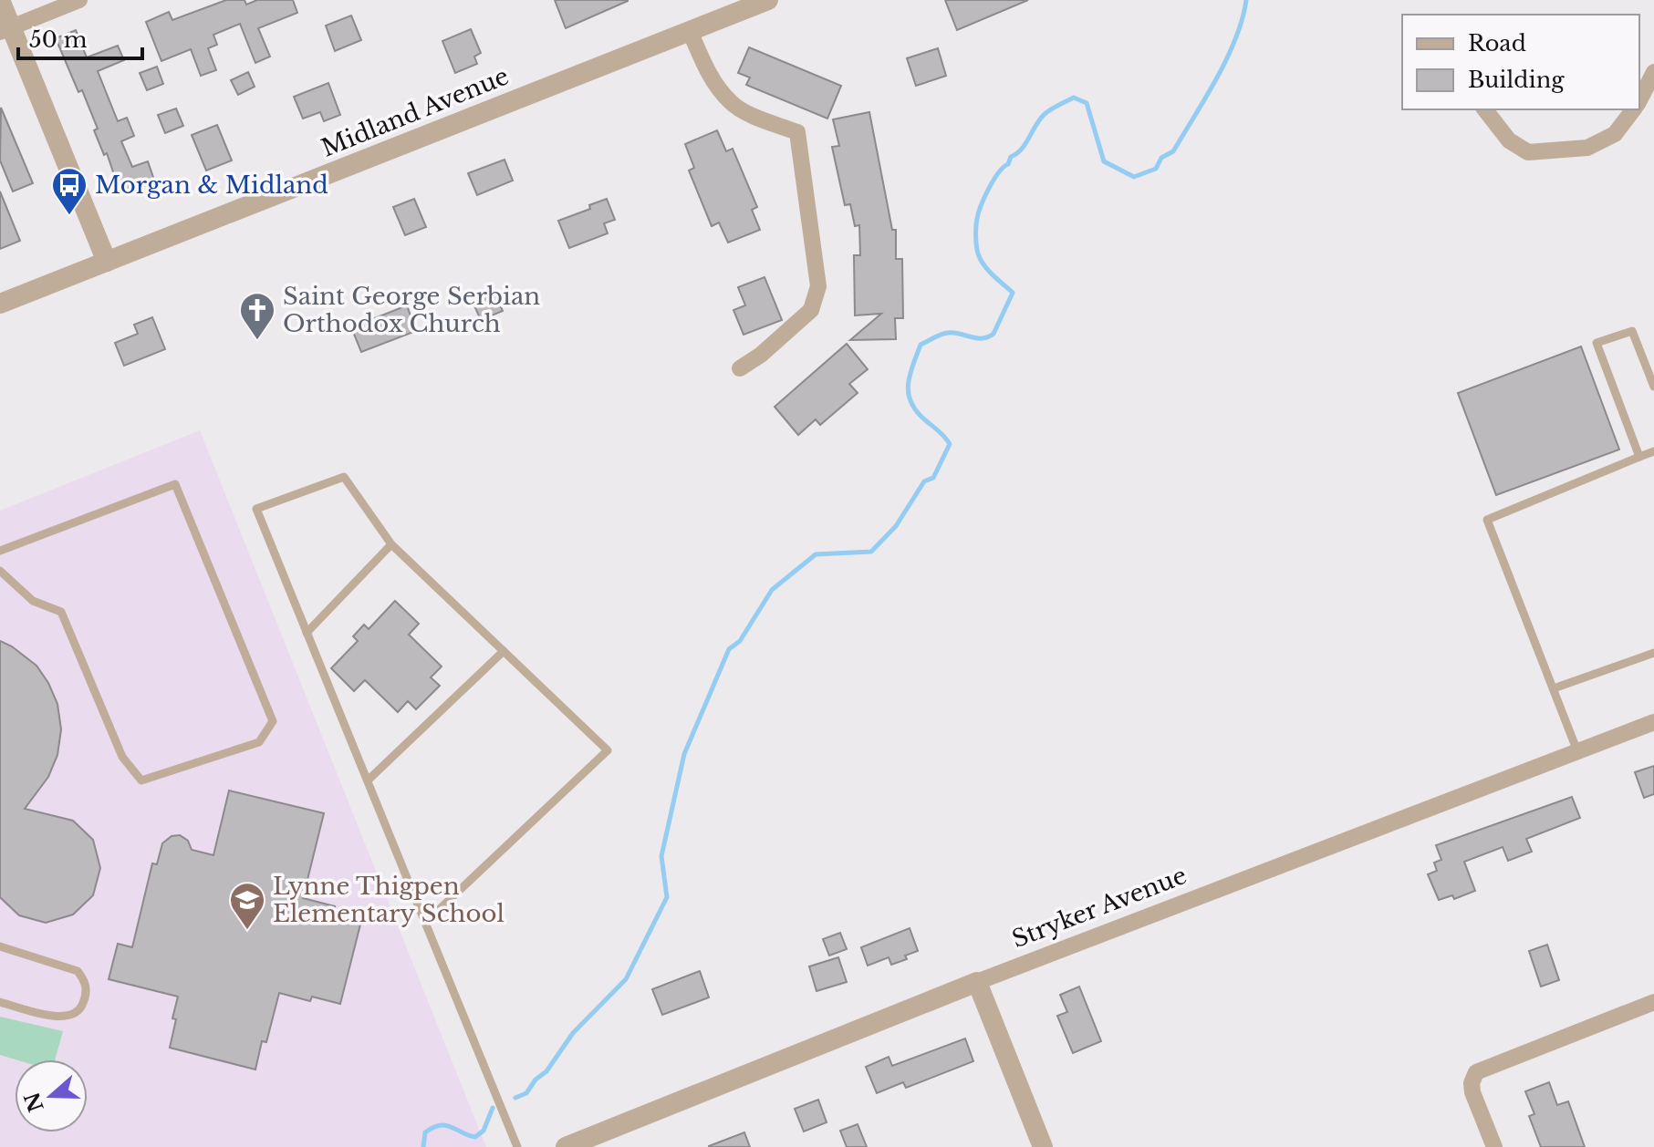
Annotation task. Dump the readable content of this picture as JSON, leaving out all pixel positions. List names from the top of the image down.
{
  "streets": {
    "street": ["Midland Avenue", "Stryker Avenue"]
  },
  "places": {
    "bus stop": ["Morgan & Midland"],
    "church": ["Saint George Serbian Orthodox Church"],
    "school or university": ["Lynne Thigpen Elementary School"]
  },
  "legend": ["Road", "Building"],
  "scale_bar": "50 m",
  "north": "left"
}
